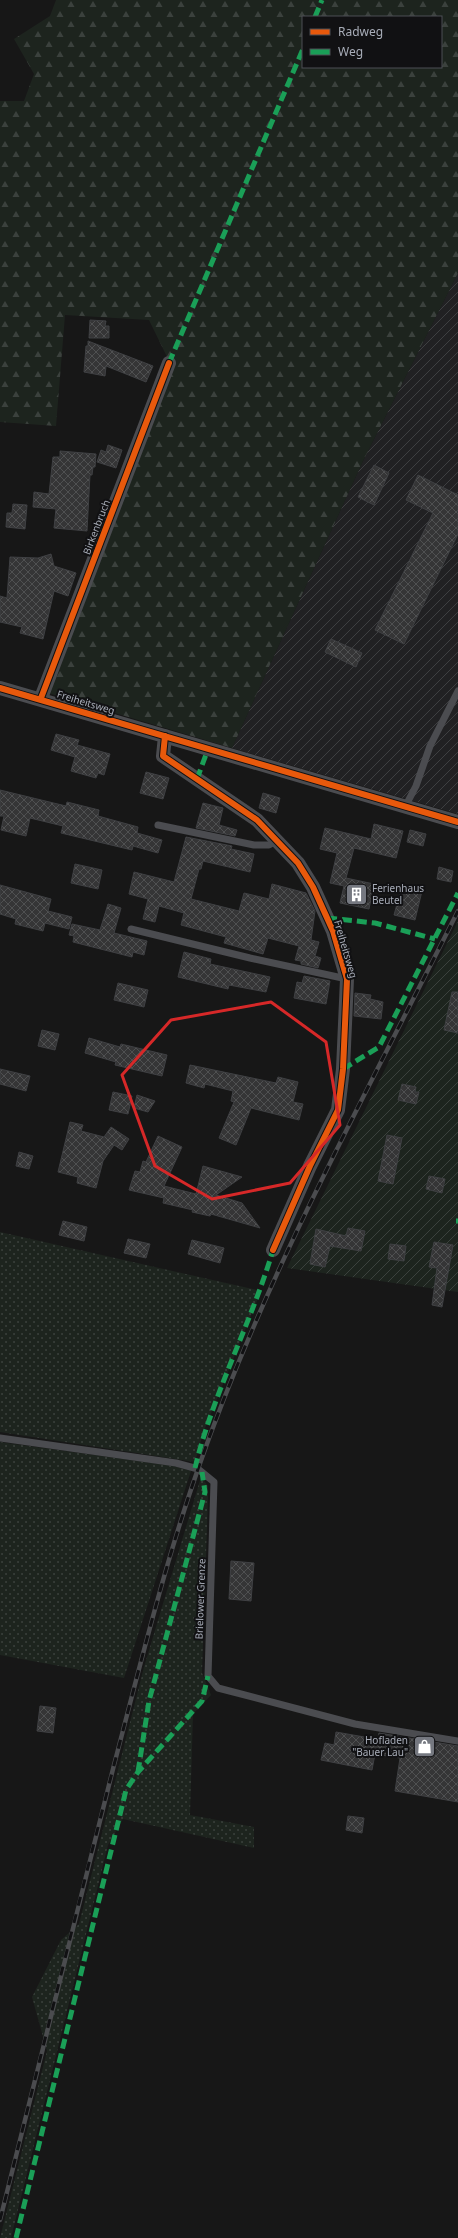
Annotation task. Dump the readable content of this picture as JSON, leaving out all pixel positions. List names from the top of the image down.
{
  "streets": {
    "street": ["Birkenbruch", "Freiheitsweg"],
    "lane": ["Brielower Grenze"]
  },
  "crossings": [
    ["Birkenbruch", "Freiheitsweg"]
  ],
  "places": {
    "building": ["Ferienhaus Beutel"],
    "shop": ["Hofladen \"Bauer Lau\""]
  },
  "legend": ["Radweg", "Weg"]
}
